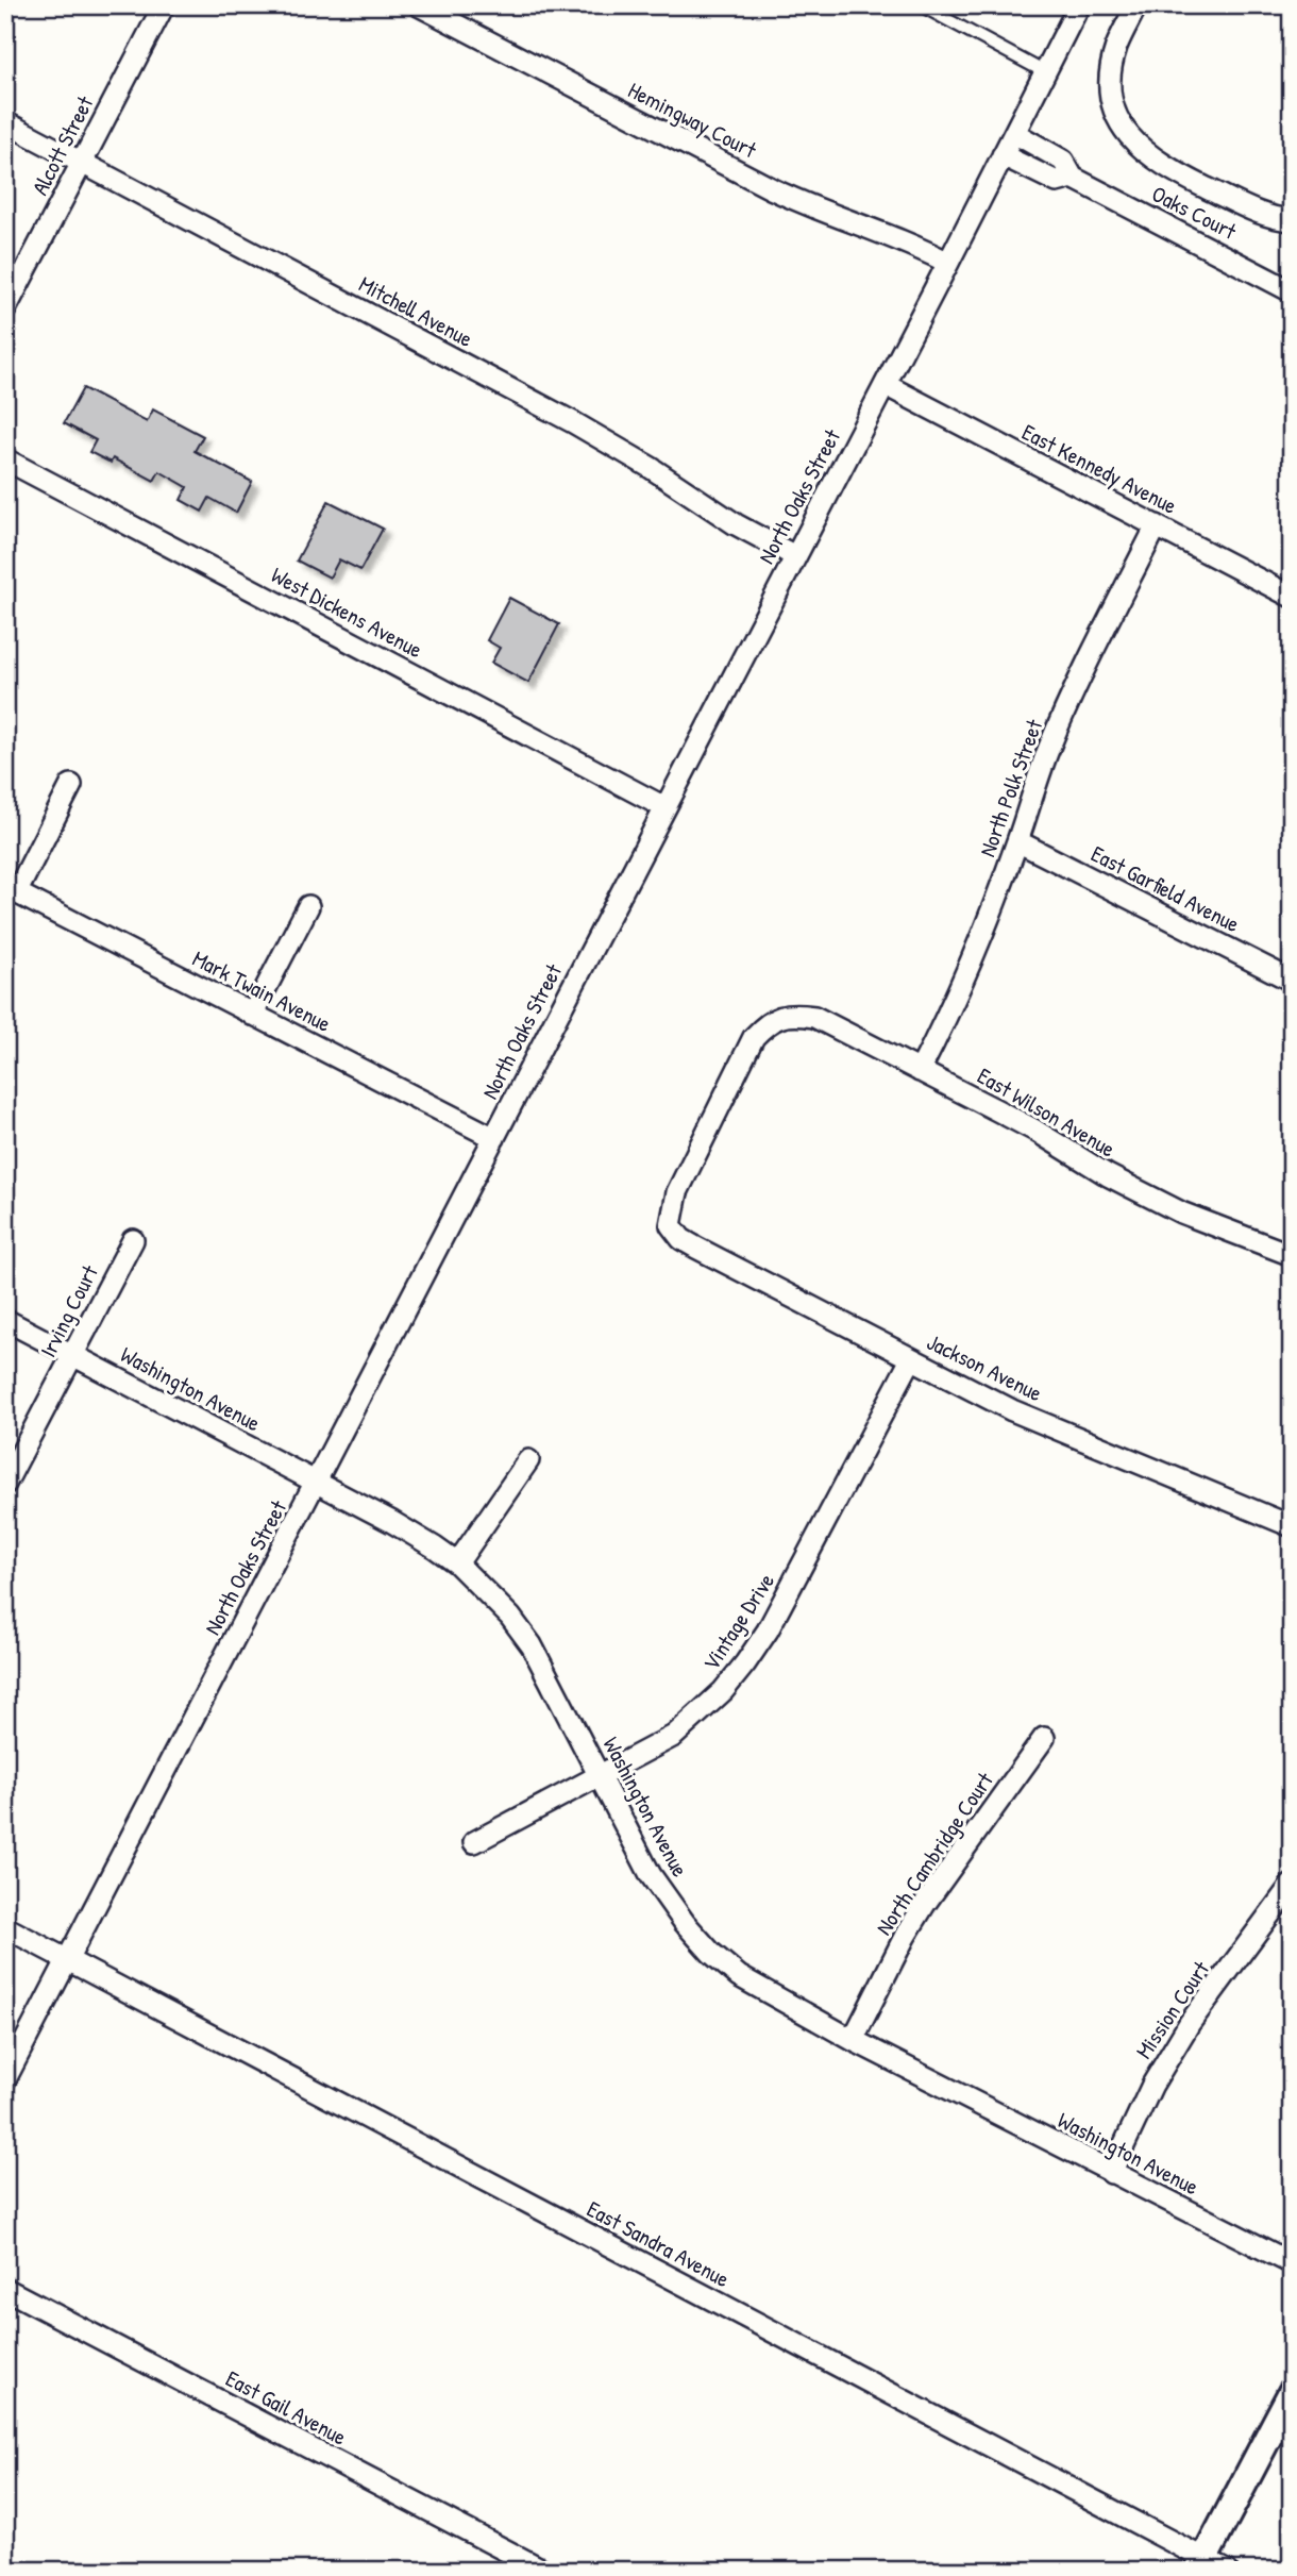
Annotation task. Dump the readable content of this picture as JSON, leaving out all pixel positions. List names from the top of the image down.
{
  "streets": {
    "street": [
      "Hemingway Court",
      "Alcott Street",
      "Oaks Court",
      "Mitchell Avenue",
      "East Kennedy Avenue",
      "North Oaks Street",
      "West Dickens Avenue",
      "North Polk Street",
      "East Garfield Avenue",
      "Mark Twain Avenue",
      "East Wilson Avenue",
      "Irving Court",
      "Jackson Avenue",
      "Washington Avenue",
      "Vintage Drive",
      "North Cambridge Court",
      "Mission Court",
      "East Sandra Avenue",
      "East Gail Avenue"
    ]
  },
  "crossings": [
    ["Hemingway Court", "North Oaks Street"],
    ["Alcott Street", "Mitchell Avenue"],
    ["Oaks Court", "North Oaks Street"],
    ["Mitchell Avenue", "North Oaks Street"],
    ["East Kennedy Avenue", "North Oaks Street"],
    ["East Kennedy Avenue", "North Polk Street"],
    ["North Oaks Street", "West Dickens Avenue"],
    ["North Oaks Street", "Mark Twain Avenue"],
    ["North Oaks Street", "Washington Avenue"],
    ["North Oaks Street", "East Sandra Avenue"],
    ["North Polk Street", "East Garfield Avenue"],
    ["North Polk Street", "East Wilson Avenue"],
    ["East Wilson Avenue", "Jackson Avenue"],
    ["Irving Court", "Washington Avenue"],
    ["Jackson Avenue", "Vintage Drive"],
    ["Washington Avenue", "Vintage Drive"],
    ["Washington Avenue", "North Cambridge Court"],
    ["Washington Avenue", "Mission Court"]
  ]
}
